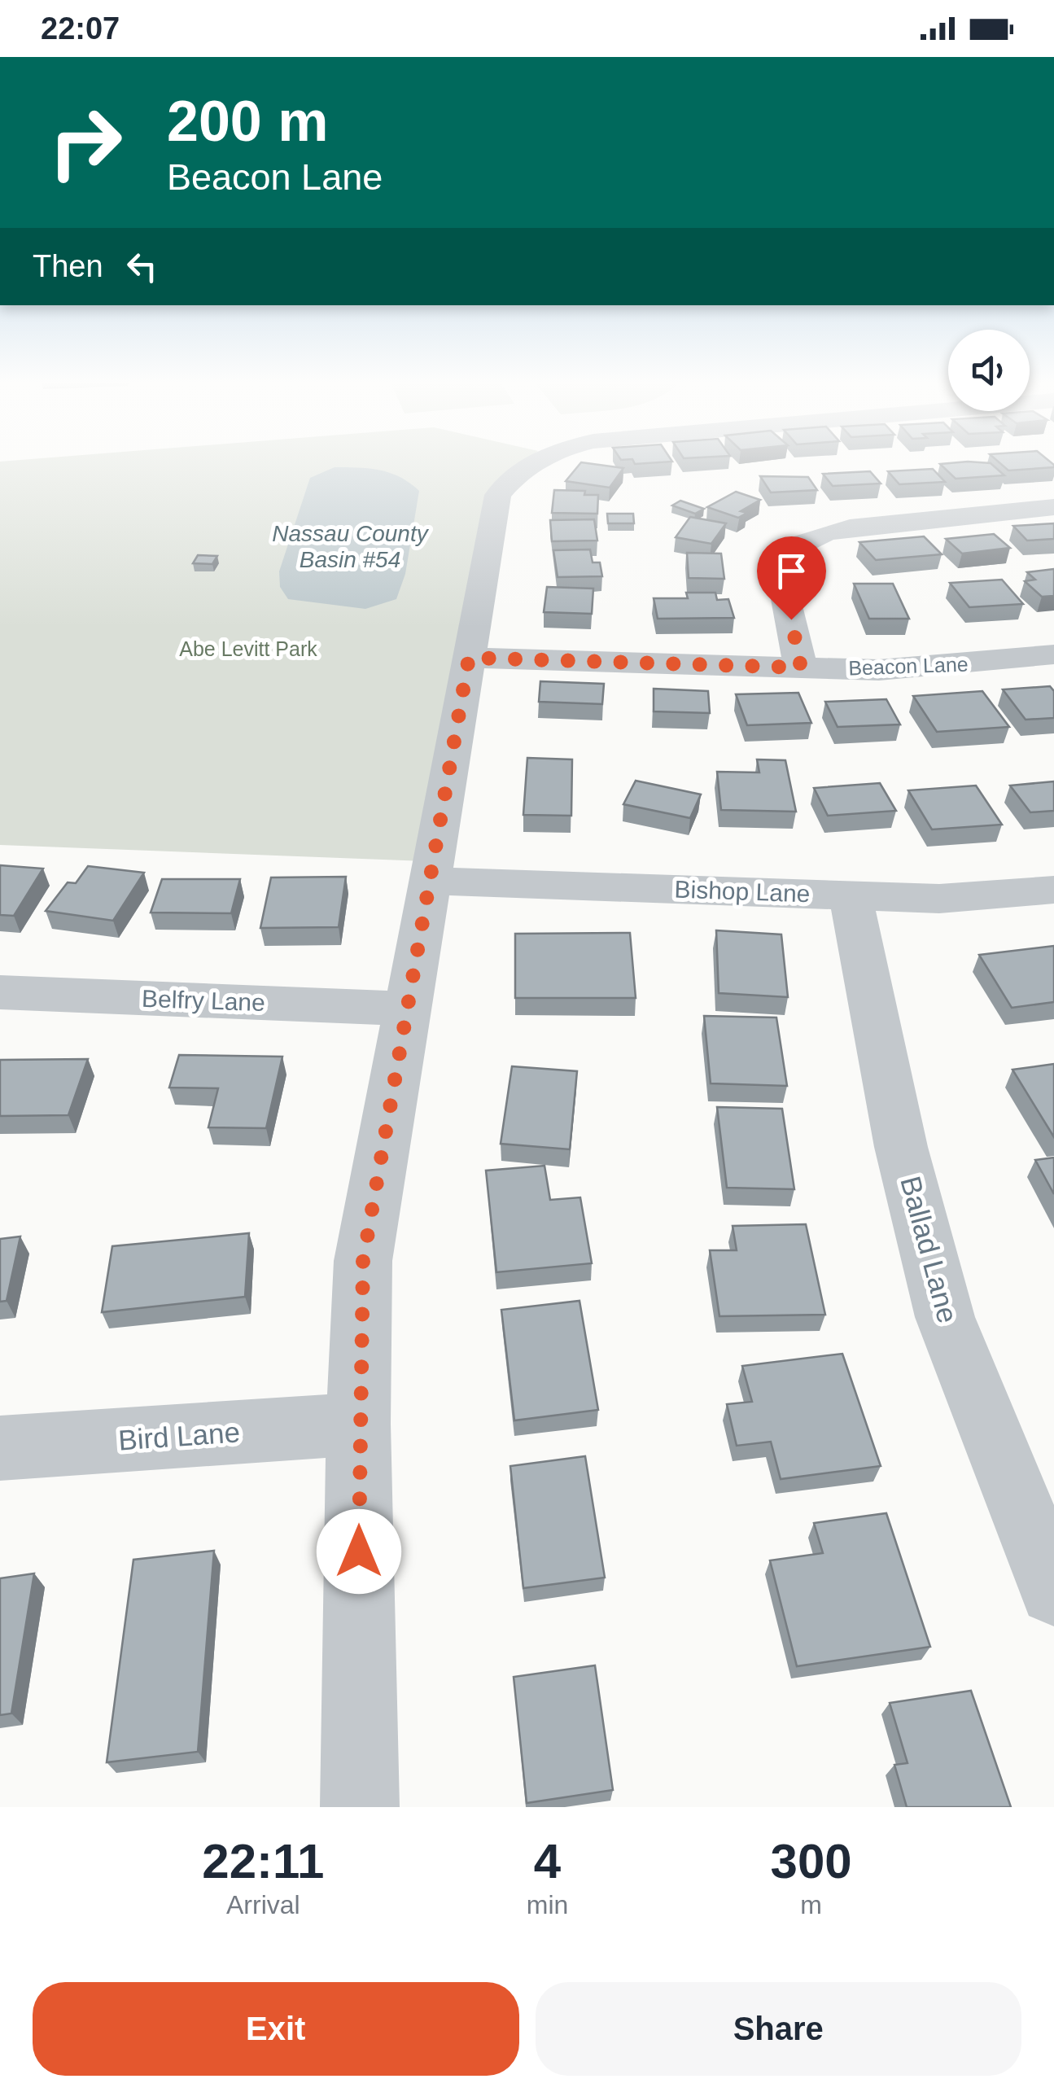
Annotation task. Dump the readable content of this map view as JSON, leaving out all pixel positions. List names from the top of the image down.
{
  "streets": {
    "street": [
      "Beacon Lane",
      "Bishop Lane",
      "Belfry Lane",
      "Ballad Lane",
      "Bird Lane"
    ]
  },
  "crossings": [
    ["Bishop Lane", "Ballad Lane"]
  ],
  "water": ["Nassau County Basin #54"],
  "parks": ["Abe Levitt Park"],
  "page": {
    "status": "22:07",
    "turn": ["200 m", "Beacon Lane"],
    "then": "Then",
    "eta": [
      "22:11",
      "Arrival",
      "4",
      "min",
      "300",
      "m"
    ],
    "buttons": ["Exit", "Share"]
  }
}
